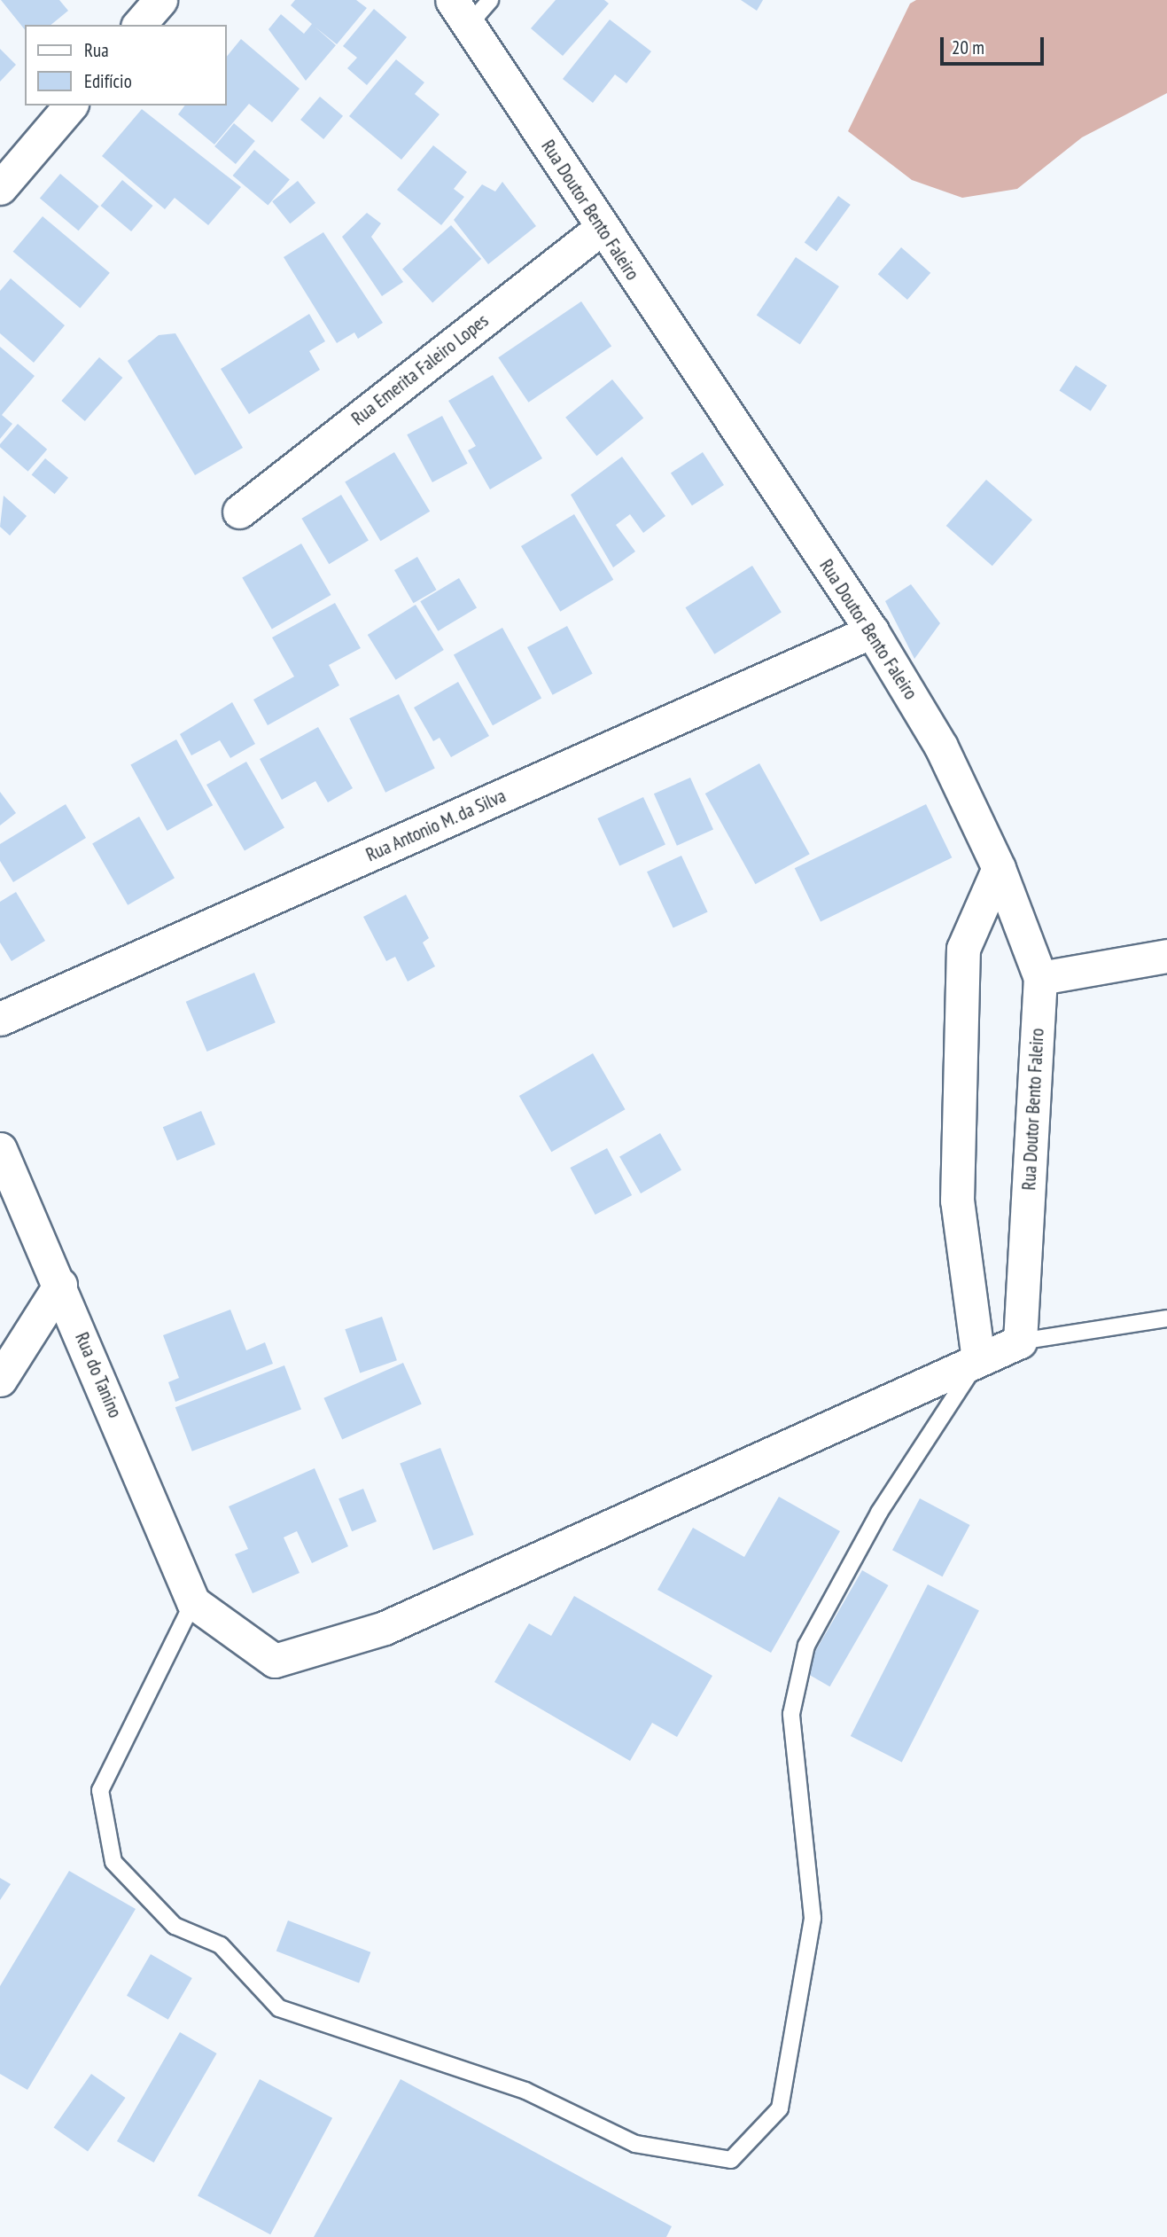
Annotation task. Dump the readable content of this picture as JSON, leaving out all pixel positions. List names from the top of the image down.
{
  "streets": {
    "street": [
      "Rua Doutor Bento Faleiro",
      "Rua Emerita Faleiro Lopes",
      "Rua Antonio M. da Silva",
      "Rua do Tanino"
    ]
  },
  "crossings": [
    ["Rua Doutor Bento Faleiro", "Rua Emerita Faleiro Lopes"],
    ["Rua Doutor Bento Faleiro", "Rua Antonio M. da Silva"]
  ],
  "legend": ["Rua", "Edifício"],
  "scale_bar": "20 m"
}
